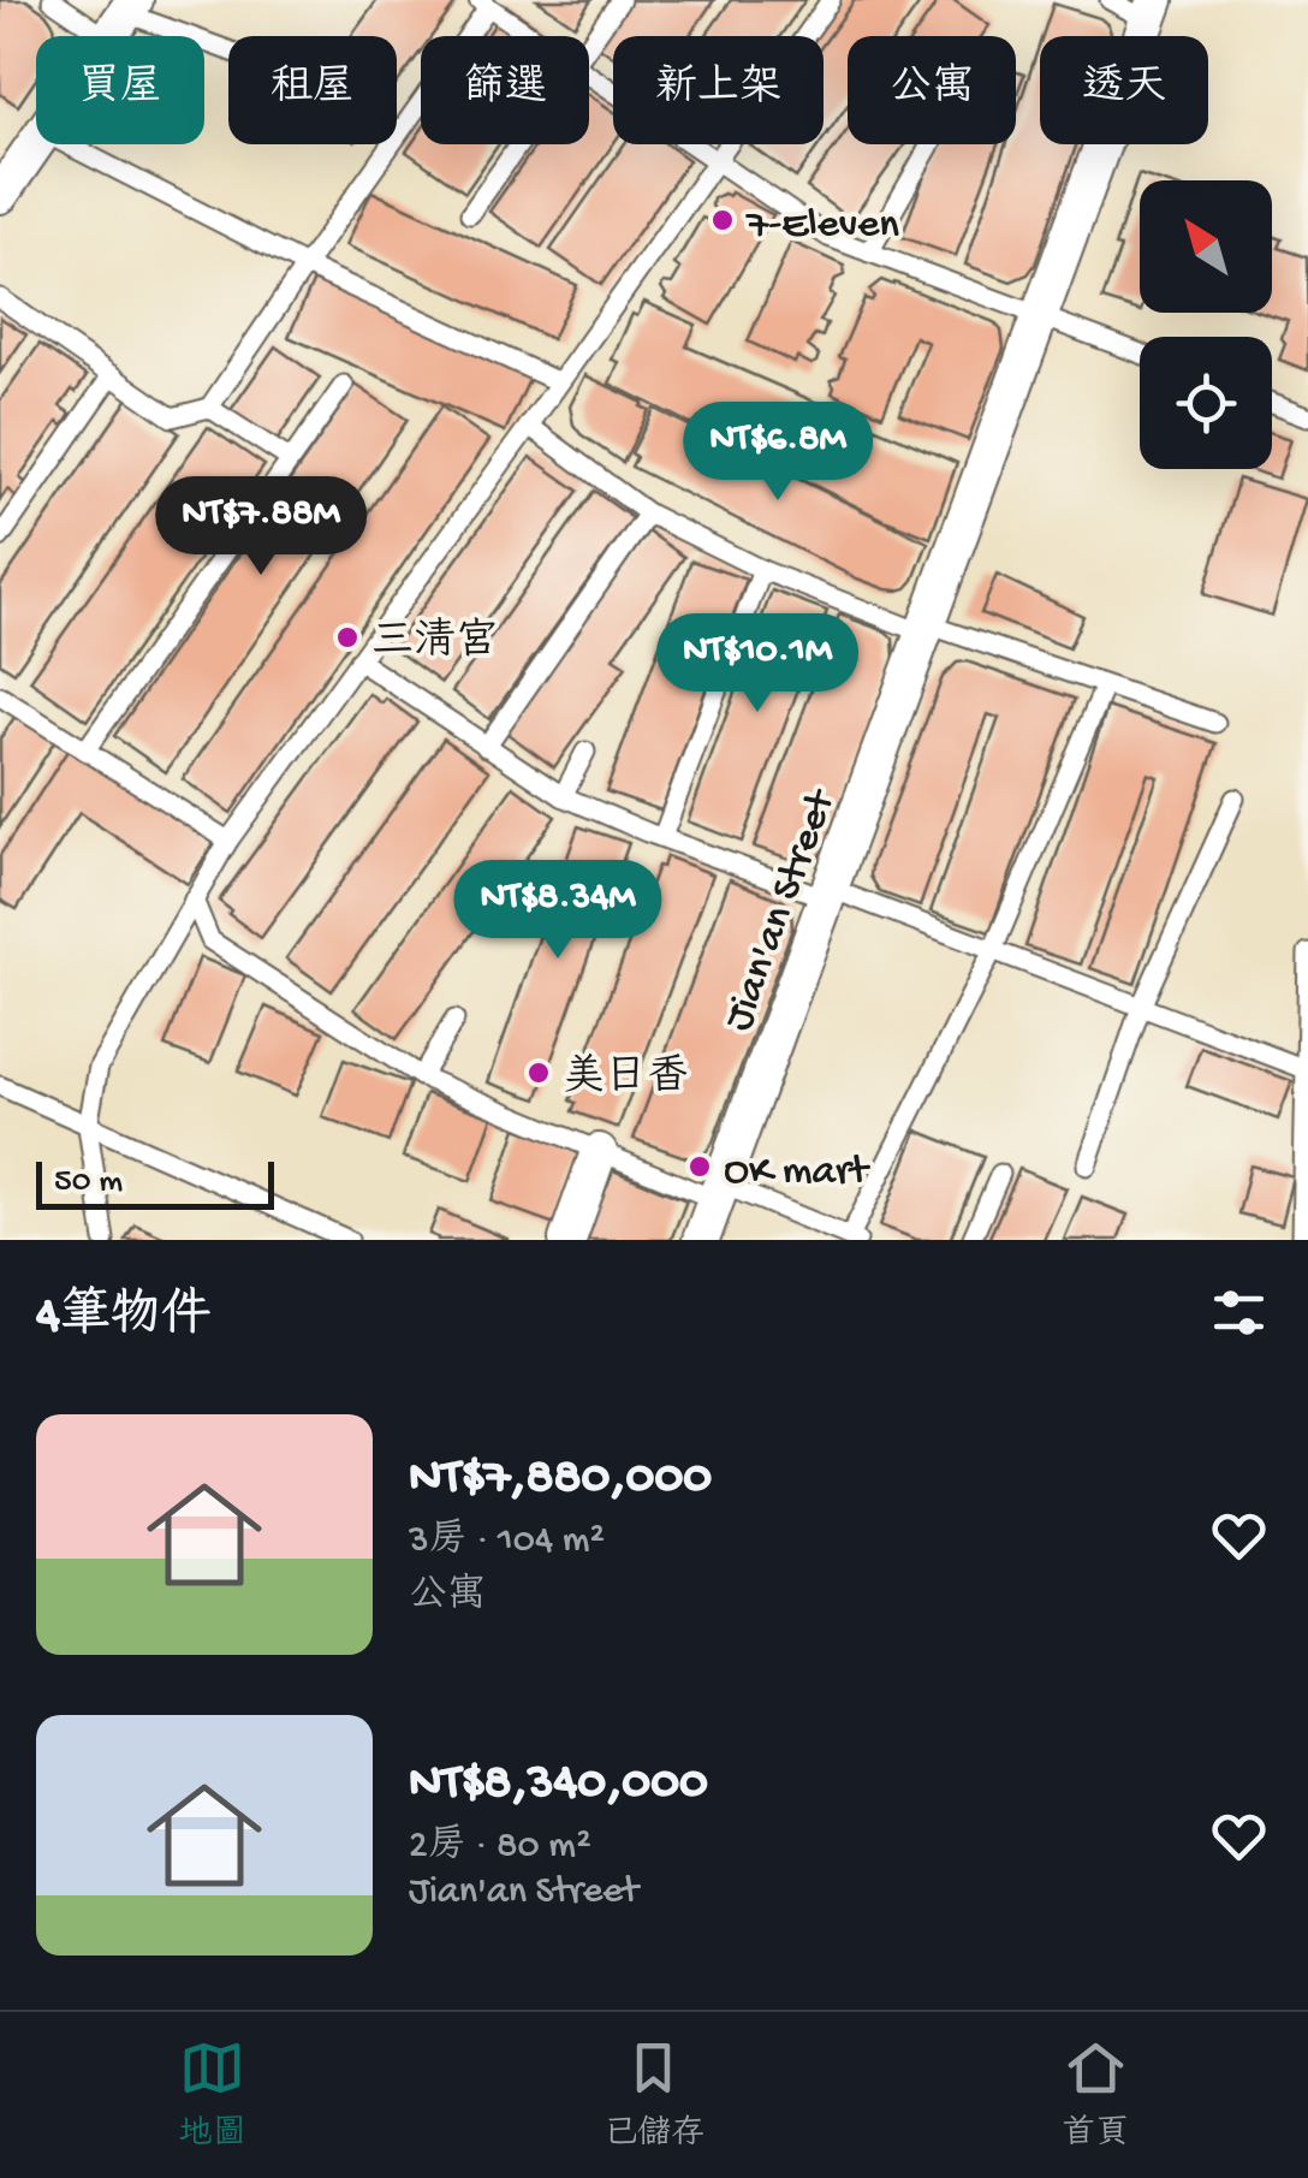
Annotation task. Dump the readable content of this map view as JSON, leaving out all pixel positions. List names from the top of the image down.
{
  "streets": {
    "street": ["Jian'an Street"]
  },
  "places": [
    "7-Eleven",
    "三清宮",
    "美日香",
    "OK mart"
  ],
  "scale_bar": "50 m",
  "north": "top left",
  "page": {
    "chip": [
      "買屋",
      "租屋",
      "篩選",
      "新上架",
      "公寓",
      "透天"
    ],
    "price": [
      "NT$6.8M",
      "NT$7.88M",
      "NT$10.1M",
      "NT$8.34M"
    ],
    "scale": "50 m",
    "heading": "4筆物件",
    "list": [
      {
        "name": "NT$7,880,000",
        "note": "3房 · 104 m² · 公寓"
      },
      {
        "name": "NT$8,340,000",
        "note": "2房 · 80 m² · Jian'an Street"
      }
    ],
    "tabs": ["地圖", "已儲存", "首頁"]
  }
}
